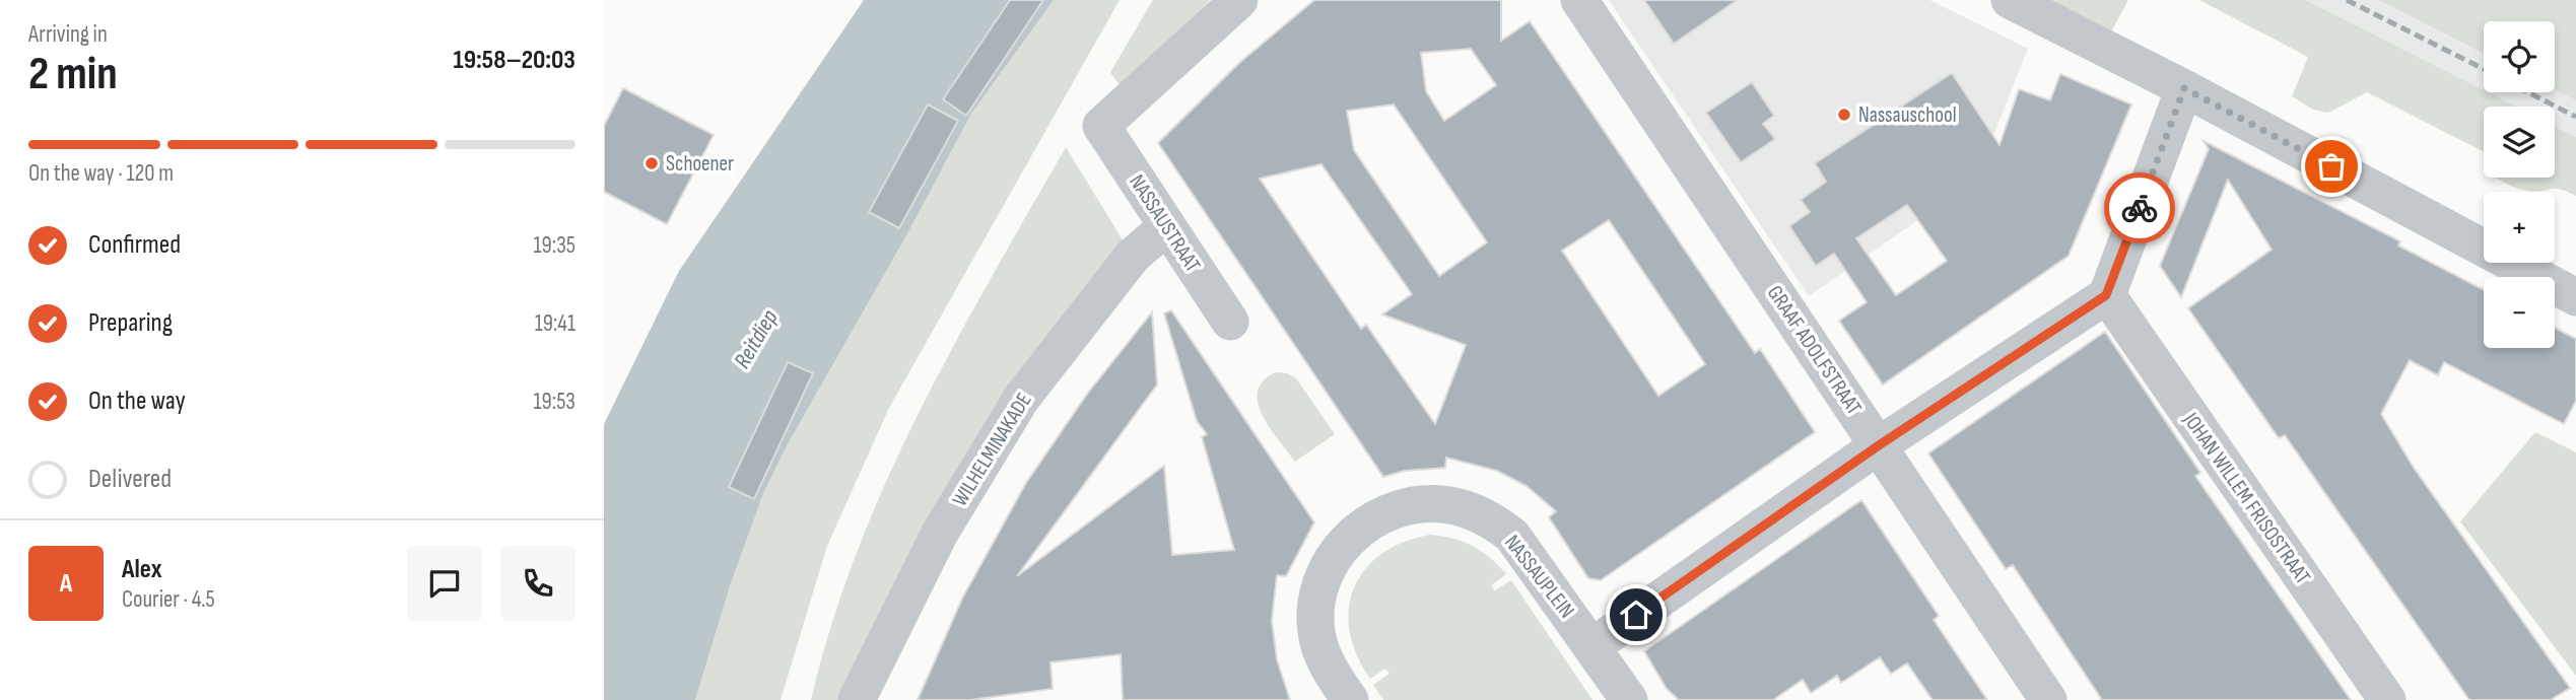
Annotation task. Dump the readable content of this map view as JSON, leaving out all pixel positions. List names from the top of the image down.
{
  "streets": {
    "street": [
      "NASSAUSTRAAT",
      "GRAAF ADOLFSTRAAT",
      "WILHELMINAKADE",
      "JOHAN WILLEM FRISOSTRAAT",
      "NASSAUPLEIN"
    ]
  },
  "crossings": [
    ["NASSAUSTRAAT", "WILHELMINAKADE"]
  ],
  "water": ["Reitdiep"],
  "places": ["Nassauschool", "Schoener"],
  "page": {
    "heading": ["2 min", "Arriving in", "19:58–20:03"],
    "panel": ["Alex", "Courier · 4.5"],
    "map_buttons": ["+", "−"],
    "bar": "On the way · 120 m",
    "list": [
      ["Confirmed", "19:35"],
      ["Preparing", "19:41"],
      ["On the way", "19:53"],
      "Delivered"
    ],
    "round": "A"
  }
}
